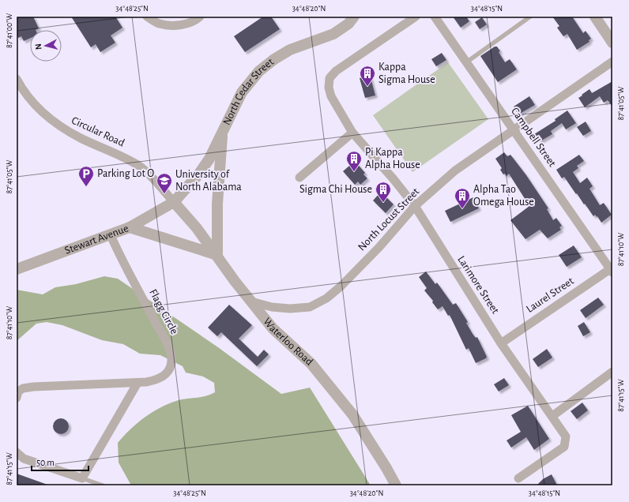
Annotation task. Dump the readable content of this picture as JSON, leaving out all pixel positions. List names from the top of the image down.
{
  "streets": {
    "street": [
      "North Cedar Street",
      "Circular Road",
      "Campbell Street",
      "North Locust Street",
      "Stewart Avenue",
      "Larimore Street",
      "Laurel Street",
      "Flagg Circle",
      "Waterloo Road"
    ]
  },
  "crossings": [
    ["North Cedar Street", "Circular Road"],
    ["North Cedar Street", "Stewart Avenue"],
    ["North Cedar Street", "Waterloo Road"],
    ["Circular Road", "Stewart Avenue"],
    ["Circular Road", "Waterloo Road"],
    ["Campbell Street", "North Locust Street"],
    ["Campbell Street", "Laurel Street"],
    ["North Locust Street", "Larimore Street"],
    ["North Locust Street", "Waterloo Road"],
    ["Stewart Avenue", "Flagg Circle"],
    ["Stewart Avenue", "Waterloo Road"],
    ["Larimore Street", "Laurel Street"]
  ],
  "places": {
    "building": [
      "Kappa Sigma House",
      "Pi Kappa Alpha House",
      "Sigma Chi House",
      "Alpha Tao Omega House"
    ],
    "parking": ["Parking Lot O"],
    "school or university": ["University of North Alabama"]
  },
  "scale_bar": "50 m",
  "north": "left",
  "coordinates": [
    "34°48'25\"N",
    "34°48'20\"N",
    "34°48'15\"N",
    "87°41'00\"W",
    "87°41'05\"W",
    "87°41'10\"W",
    "87°41'15\"W"
  ]
}
